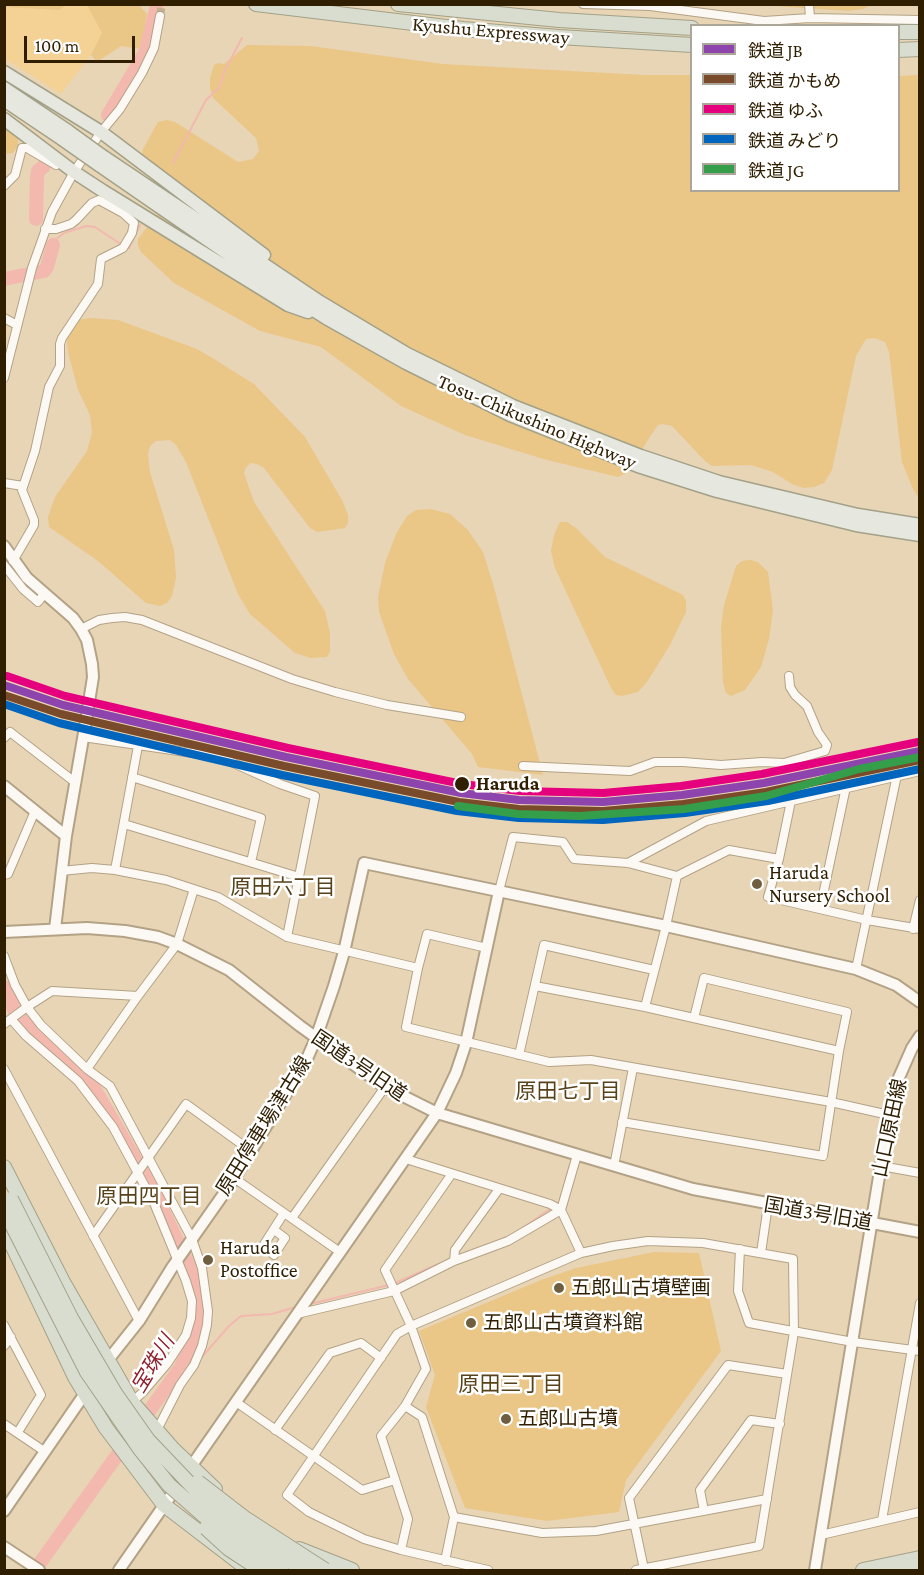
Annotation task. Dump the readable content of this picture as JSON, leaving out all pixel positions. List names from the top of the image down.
{
  "streets": {
    "highway": ["Kyushu Expressway"],
    "main road": ["Tosu-Chikushino Highway"],
    "street": ["国道3号旧道", "原田停車場津古線", "山口原田線"]
  },
  "crossings": [
    ["国道3号旧道", "原田停車場津古線"],
    ["国道3号旧道", "山口原田線"]
  ],
  "districts": [
    "原田六丁目",
    "原田七丁目",
    "原田四丁目",
    "原田三丁目"
  ],
  "water": ["宝珠川"],
  "places": [
    "Haruda",
    "Haruda Nursery School",
    "Haruda Postoffice",
    "五郎山古墳壁画",
    "五郎山古墳資料館",
    "五郎山古墳"
  ],
  "lines": [
    "rail line ゆふ",
    "rail line JB",
    "rail line かもめ",
    "rail line みどり",
    "rail line JG"
  ],
  "legend": [
    "鉄道 JB",
    "鉄道 かもめ",
    "鉄道 ゆふ",
    "鉄道 みどり",
    "鉄道 JG"
  ],
  "scale_bar": "100 m"
}
